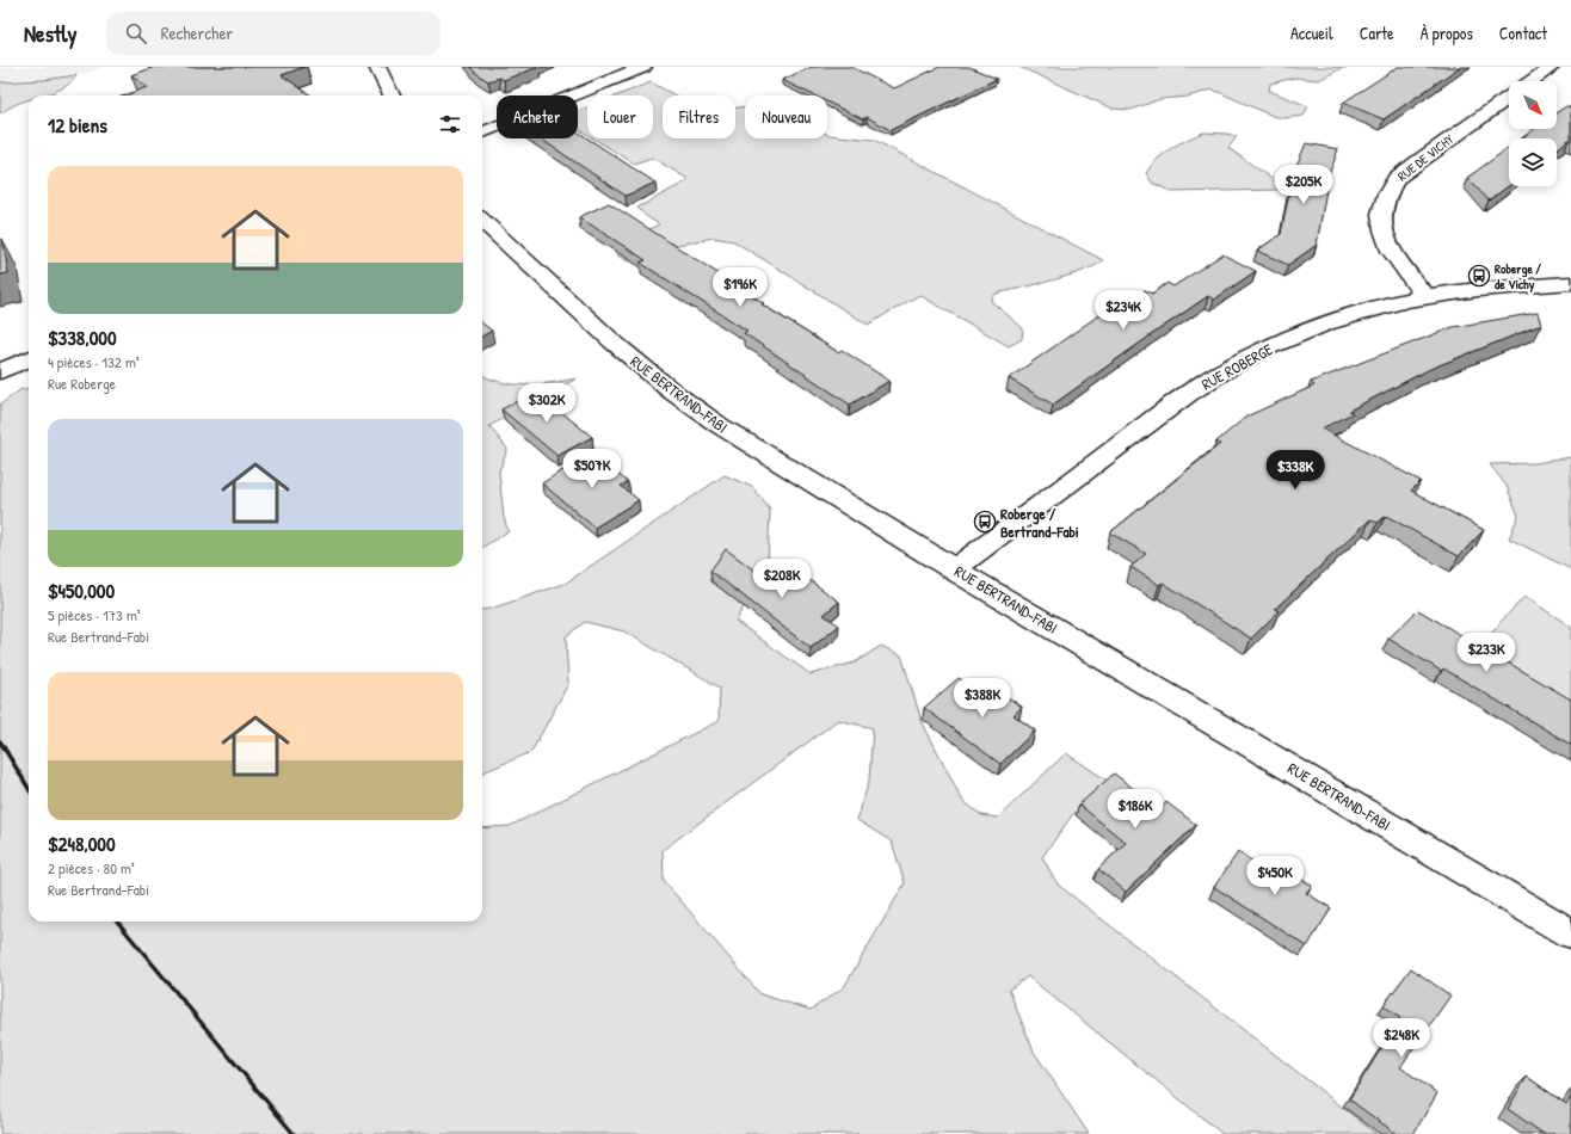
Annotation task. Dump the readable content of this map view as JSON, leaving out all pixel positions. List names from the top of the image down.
{
  "streets": {
    "street": ["RUE DE VICHY", "RUE ROBERGE", "RUE BERTRAND-FABI"]
  },
  "crossings": [
    ["RUE DE VICHY", "RUE ROBERGE"],
    ["RUE ROBERGE", "RUE BERTRAND-FABI"]
  ],
  "places": {
    "bus stop": ["Roberge / de Vichy", "Roberge / Bertrand-Fabi"]
  },
  "north": "bottom right",
  "page": {
    "header": "Nestly",
    "search": "Rechercher",
    "nav": [
      "Accueil",
      "Carte",
      "À propos",
      "Contact"
    ],
    "chip": [
      "Acheter",
      "Louer",
      "Filtres",
      "Nouveau"
    ],
    "heading": "12 biens",
    "list": [
      {
        "name": "$338,000",
        "note": "4 pièces · 132 m² · Rue Roberge"
      },
      {
        "name": "$450,000",
        "note": "5 pièces · 173 m² · Rue Bertrand-Fabi"
      },
      {
        "name": "$248,000",
        "note": "2 pièces · 80 m² · Rue Bertrand-Fabi"
      }
    ],
    "price": [
      "$205K",
      "$196K",
      "$234K",
      "$302K",
      "$507K",
      "$338K",
      "$208K",
      "$233K",
      "$388K",
      "$186K",
      "$450K",
      "$248K"
    ]
  }
}
